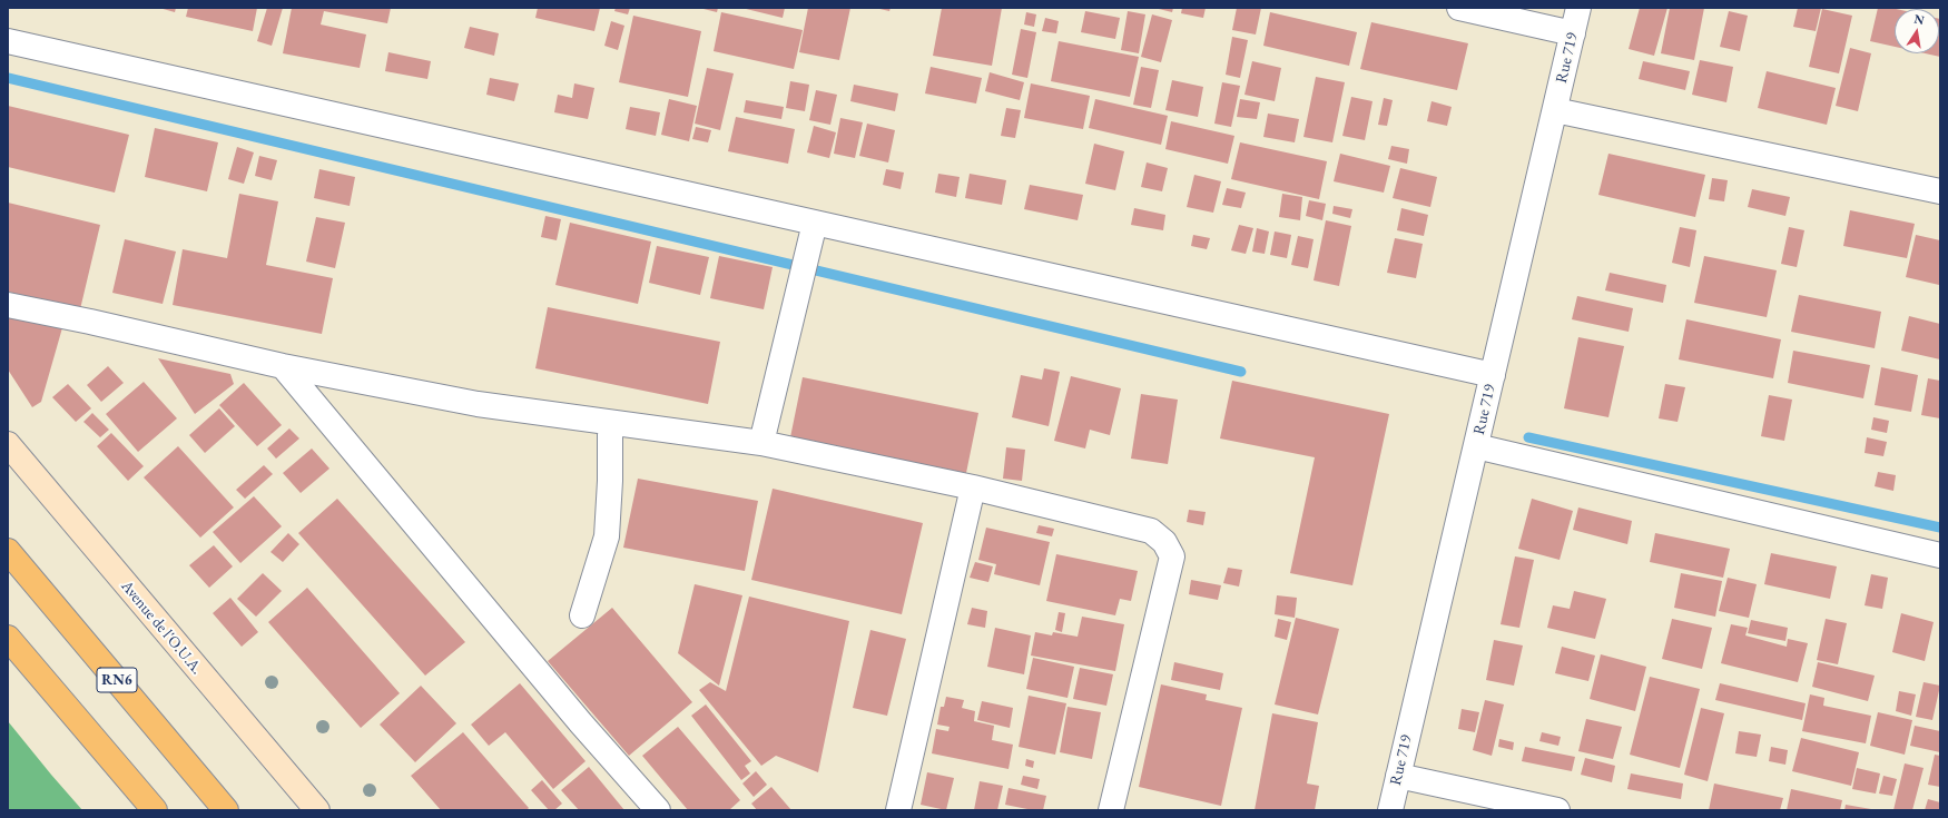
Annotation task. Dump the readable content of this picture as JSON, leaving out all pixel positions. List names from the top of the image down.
{
  "streets": {
    "highway": ["RN6"],
    "street": ["Rue 719", "Avenue de l'O.U.A."]
  },
  "north": "top"
}
